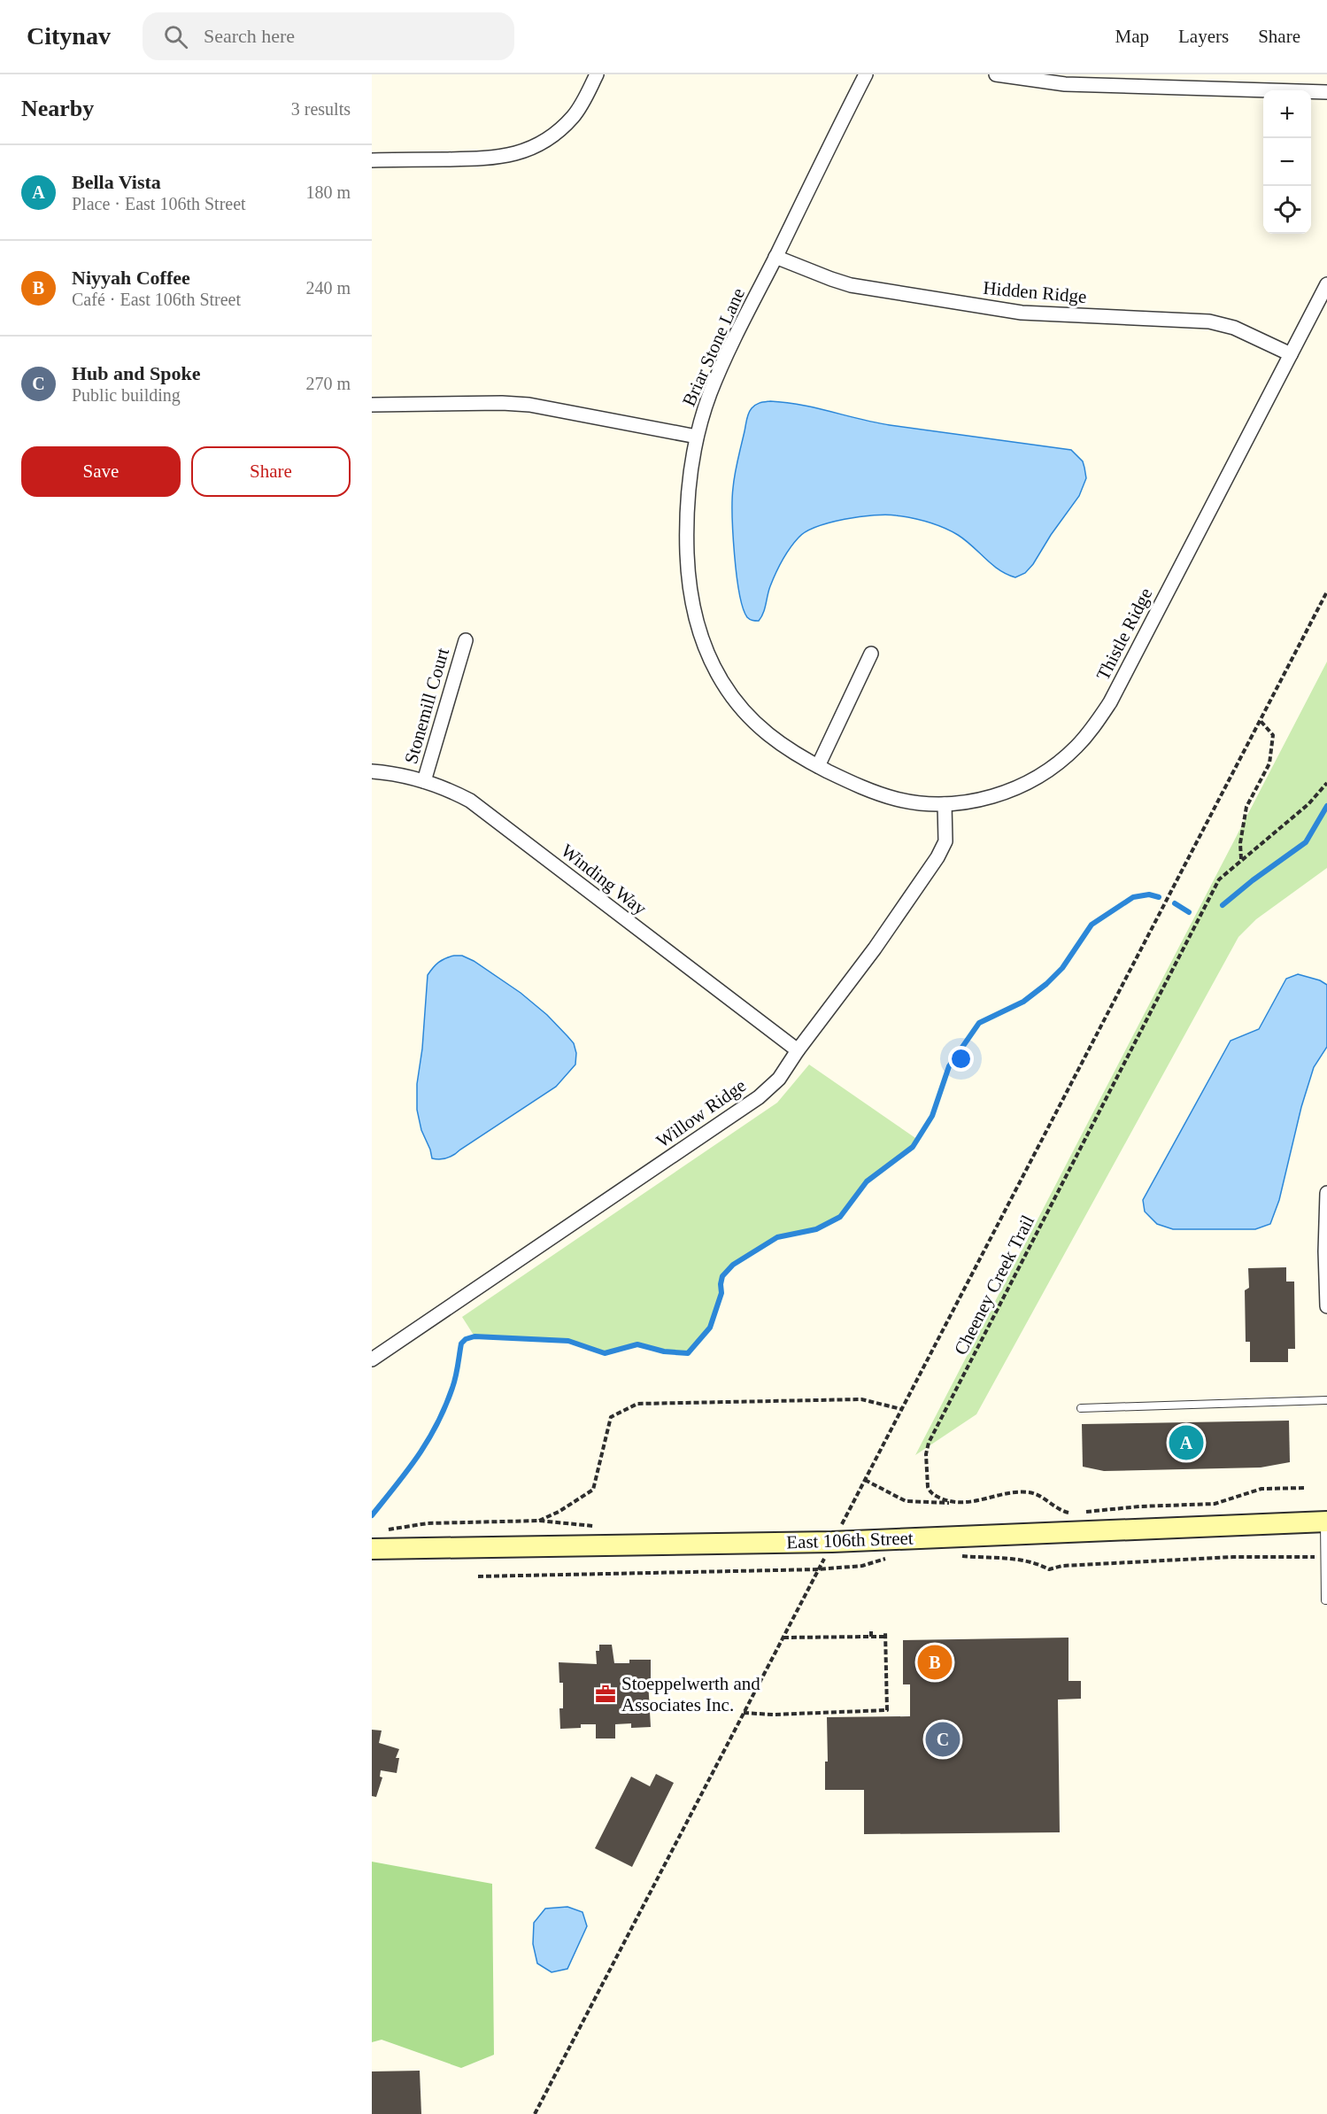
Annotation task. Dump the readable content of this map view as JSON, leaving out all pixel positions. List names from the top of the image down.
{
  "streets": {
    "main road": ["East 106th Street"],
    "street": [
      "Hidden Ridge",
      "Briar Stone Lane",
      "Thistle Ridge",
      "Stonemill Court",
      "Winding Way",
      "Willow Ridge"
    ],
    "path": ["Cheeney Creek Trail"]
  },
  "crossings": [
    ["Hidden Ridge", "Briar Stone Lane"],
    ["Hidden Ridge", "Thistle Ridge"],
    ["Briar Stone Lane", "Thistle Ridge"],
    ["Thistle Ridge", "Willow Ridge"],
    ["Stonemill Court", "Winding Way"],
    ["Winding Way", "Willow Ridge"]
  ],
  "places": {
    "office": ["Stoeppelwerth and Associates Inc."]
  },
  "page": {
    "header": "Citynav",
    "search": "Search here",
    "nav": ["Map", "Layers", "Share"],
    "heading": ["Nearby", "3 results"],
    "map_buttons": ["+", "−"],
    "list": [
      {
        "mark": "A",
        "name": "Bella Vista",
        "note": "Place · East 106th Street",
        "value": "180 m"
      },
      {
        "mark": "B",
        "name": "Niyyah Coffee",
        "note": "Café · East 106th Street",
        "value": "240 m"
      },
      {
        "mark": "C",
        "name": "Hub and Spoke",
        "note": "Public building",
        "value": "270 m"
      }
    ],
    "buttons": ["Save", "Share"],
    "pins": ["A", "B", "C"]
  }
}
